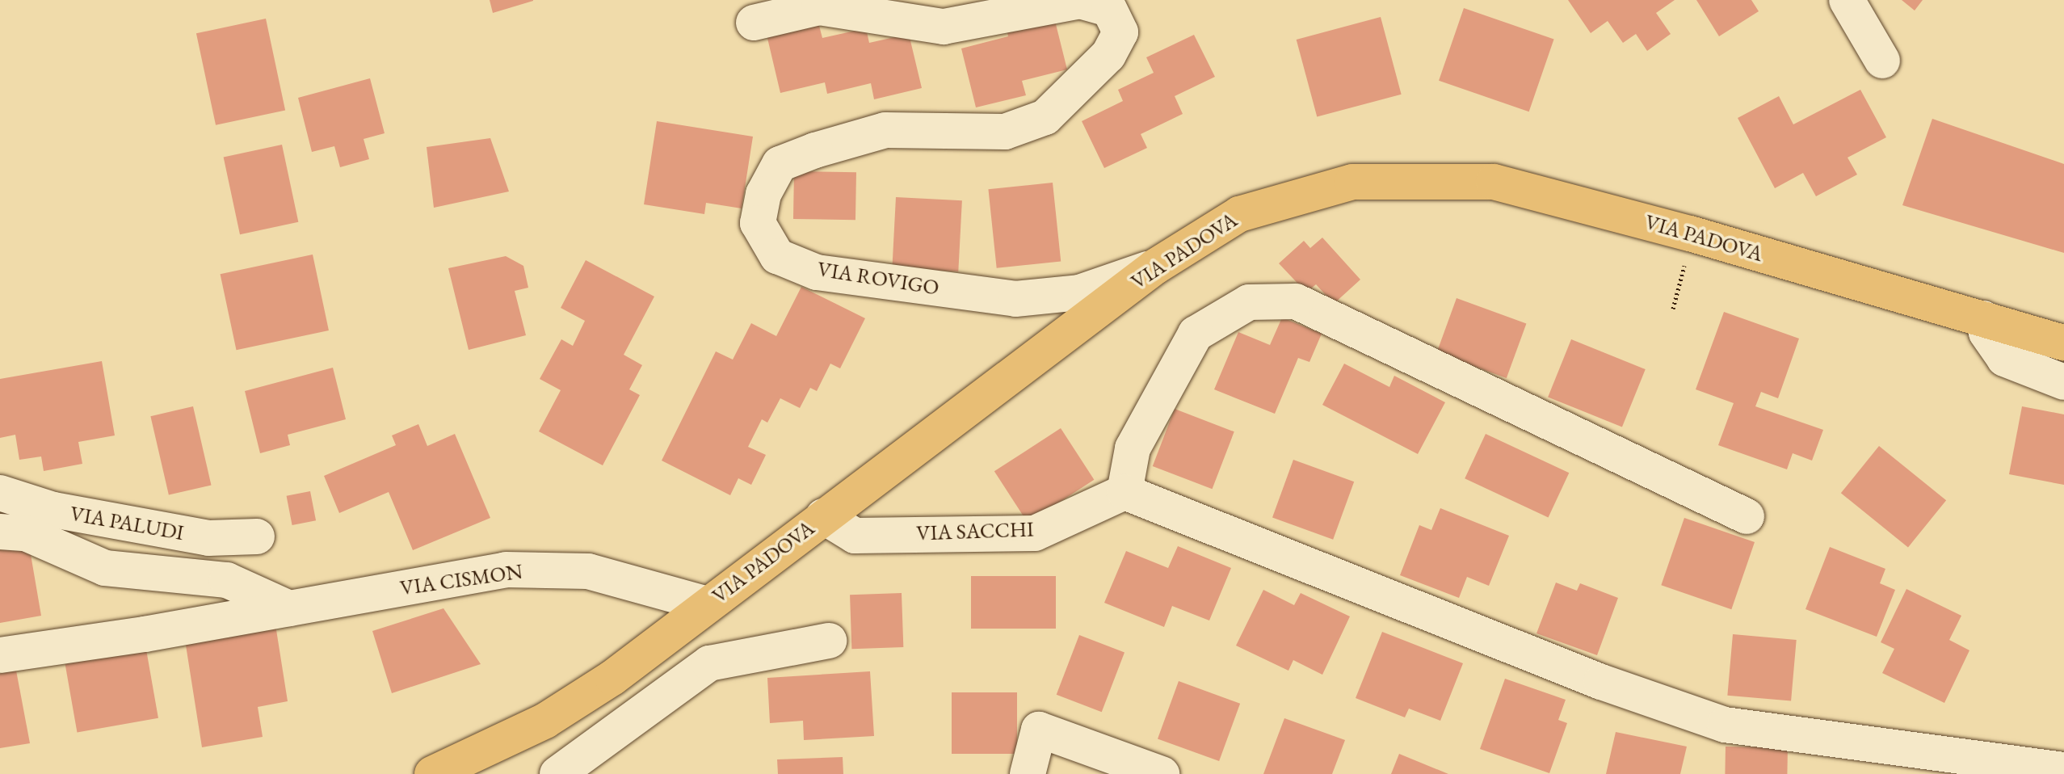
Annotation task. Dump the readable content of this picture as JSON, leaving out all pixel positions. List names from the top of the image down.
{
  "streets": {
    "main road": ["VIA PADOVA"],
    "street": [
      "VIA ROVIGO",
      "VIA PALUDI",
      "VIA SACCHI",
      "VIA CISMON"
    ]
  },
  "crossings": [
    ["VIA PADOVA", "VIA ROVIGO"],
    ["VIA PADOVA", "VIA SACCHI"],
    ["VIA PADOVA", "VIA CISMON"]
  ]
}
